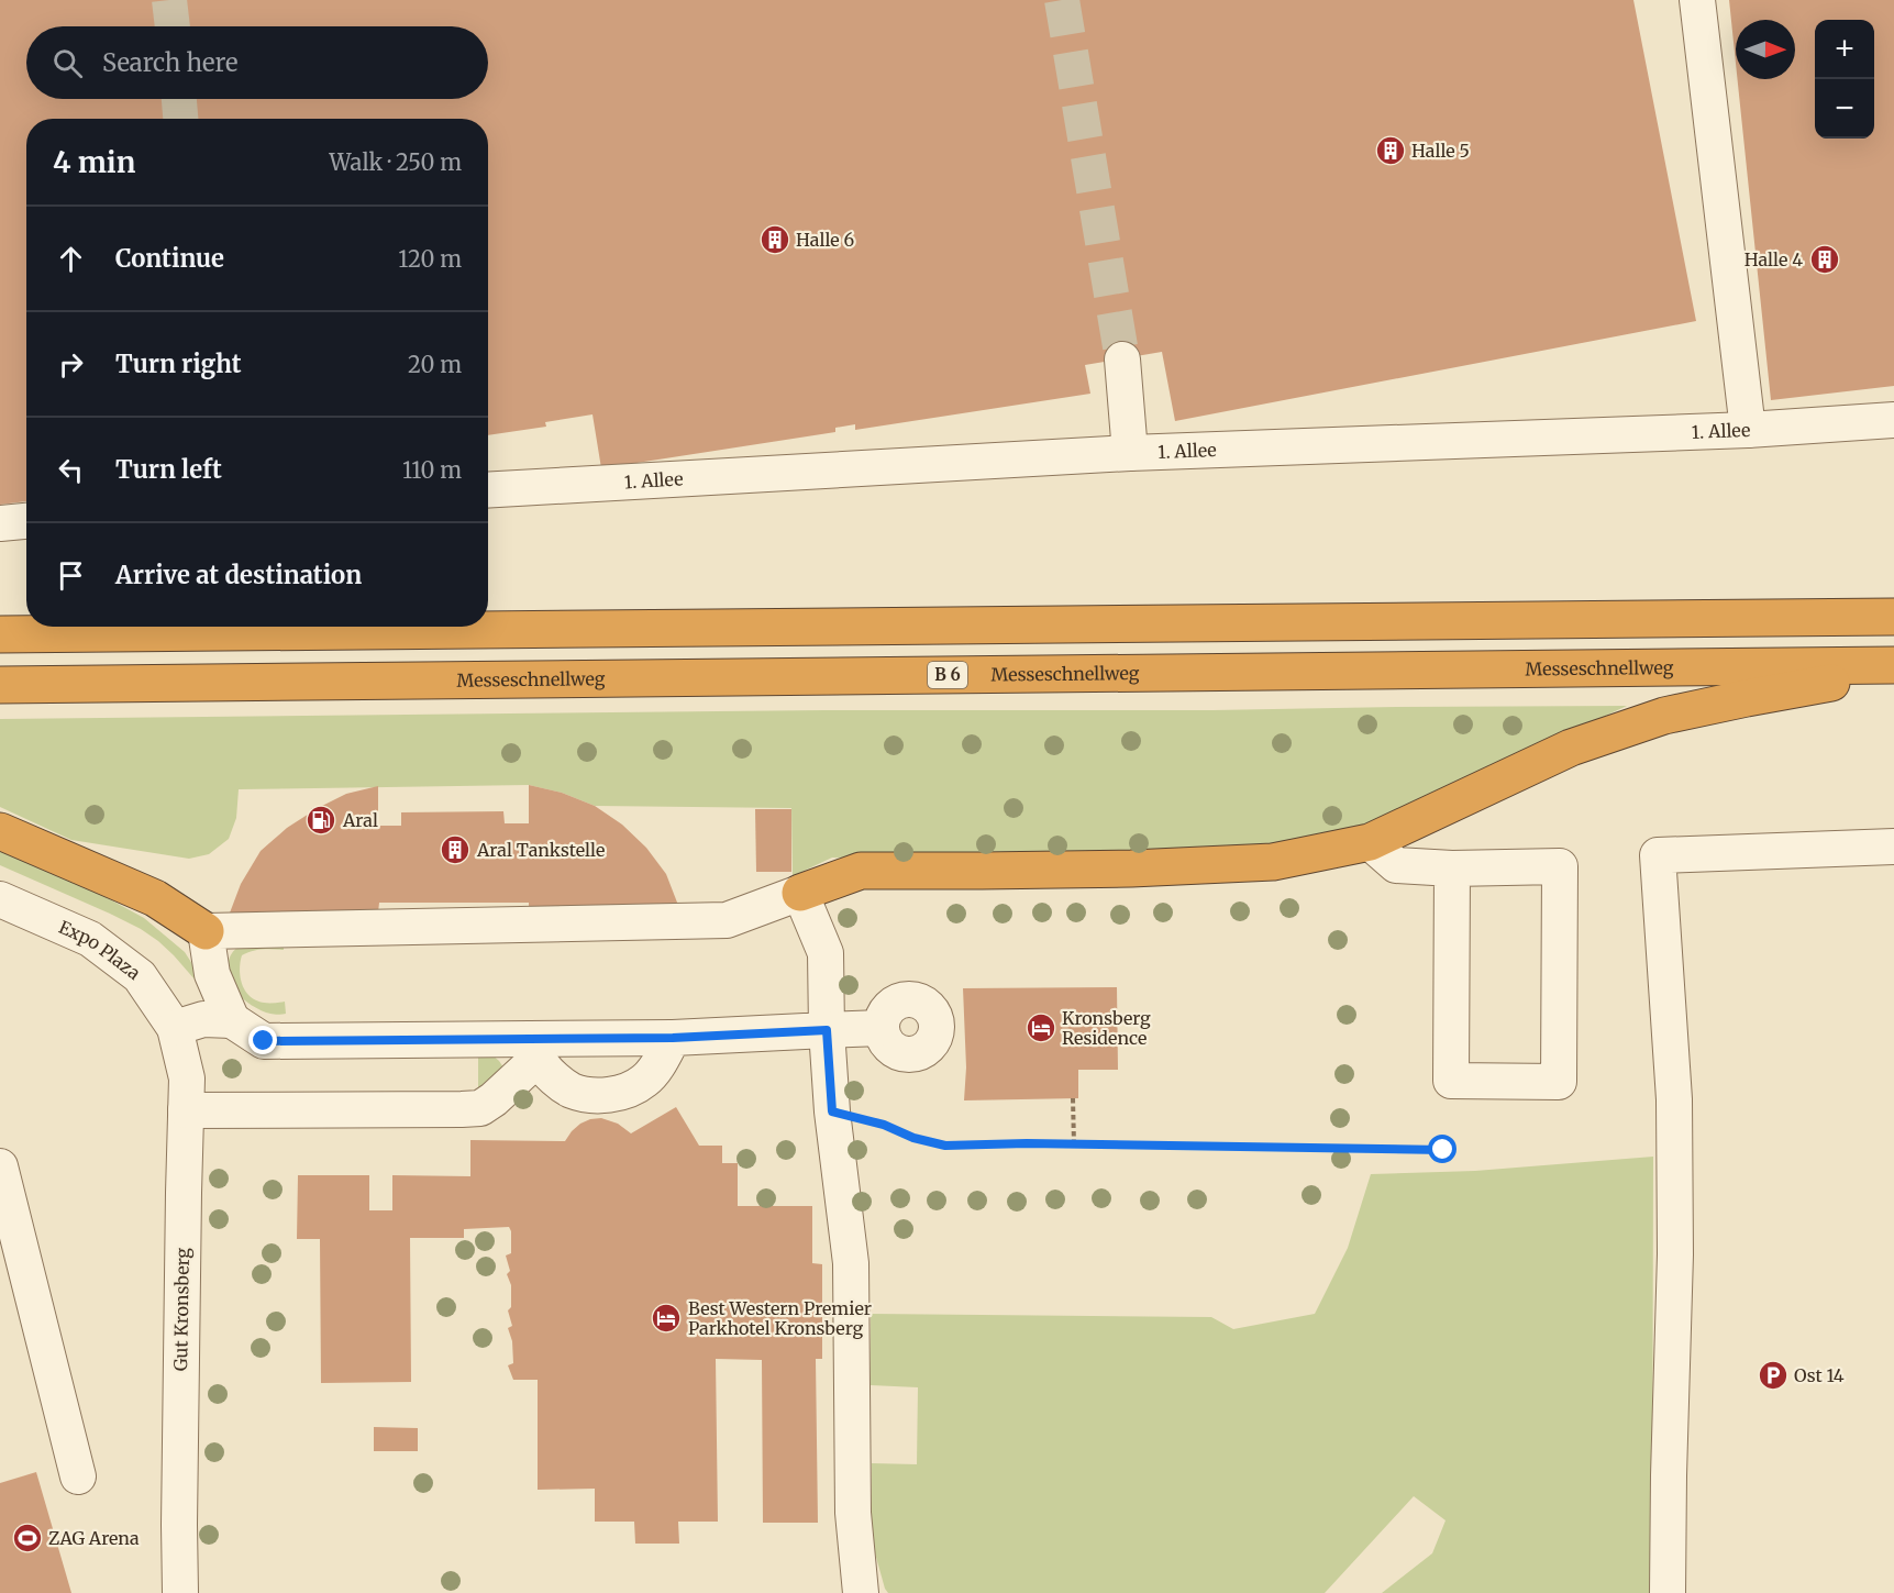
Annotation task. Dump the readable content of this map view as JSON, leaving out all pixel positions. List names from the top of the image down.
{
  "streets": {
    "highway": ["Messeschnellweg", "B 6"],
    "street": ["1. Allee", "Expo Plaza", "Gut Kronsberg"]
  },
  "crossings": [
    ["Expo Plaza", "Gut Kronsberg"]
  ],
  "places": {
    "building": [
      "Halle 5",
      "Halle 6",
      "Halle 4",
      "Aral Tankstelle"
    ],
    "fuel station": ["Aral"],
    "hotel": ["Kronsberg Residence", "Best Western Premier Parkhotel Kronsberg"],
    "parking": ["Ost 14"],
    "sports": ["ZAG Arena"]
  },
  "north": "right",
  "page": {
    "map_buttons": ["+", "−"],
    "search": "Search here",
    "heading": ["4 min", "Walk · 250 m"],
    "list": [
      ["Continue", "120 m"],
      ["Turn right", "20 m"],
      ["Turn left", "110 m"],
      "Arrive at destination"
    ]
  }
}
